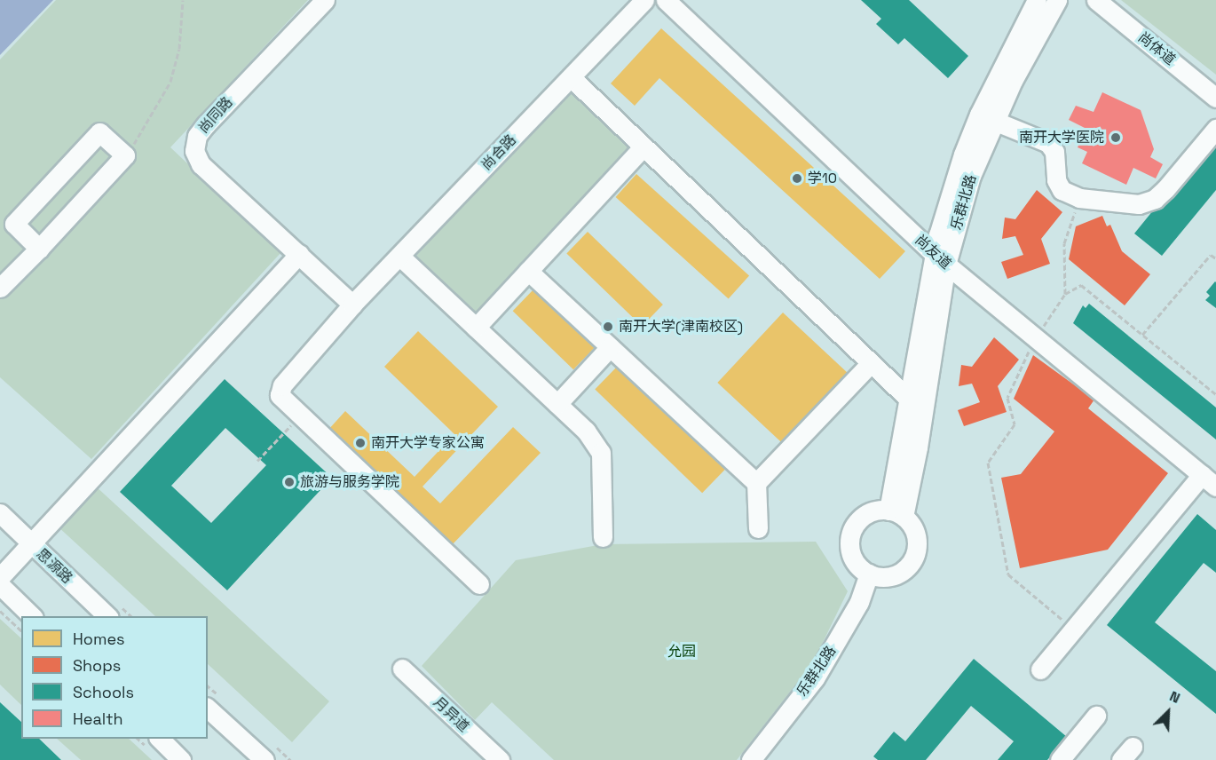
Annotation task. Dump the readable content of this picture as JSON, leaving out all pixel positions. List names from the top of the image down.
{
  "streets": {
    "street": [
      "尚体道",
      "尚同路",
      "尚合路",
      "乐群北路",
      "尚友道",
      "思源路",
      "月异道"
    ]
  },
  "crossings": [
    ["尚同路", "尚合路"],
    ["乐群北路", "尚友道"]
  ],
  "parks": ["允园"],
  "places": [
    "南开大学医院",
    "学10",
    "南开大学(津南校区)",
    "南开大学专家公寓",
    "旅游与服务学院"
  ],
  "legend": [
    "Homes",
    "Shops",
    "Schools",
    "Health"
  ],
  "north": "top right"
}
